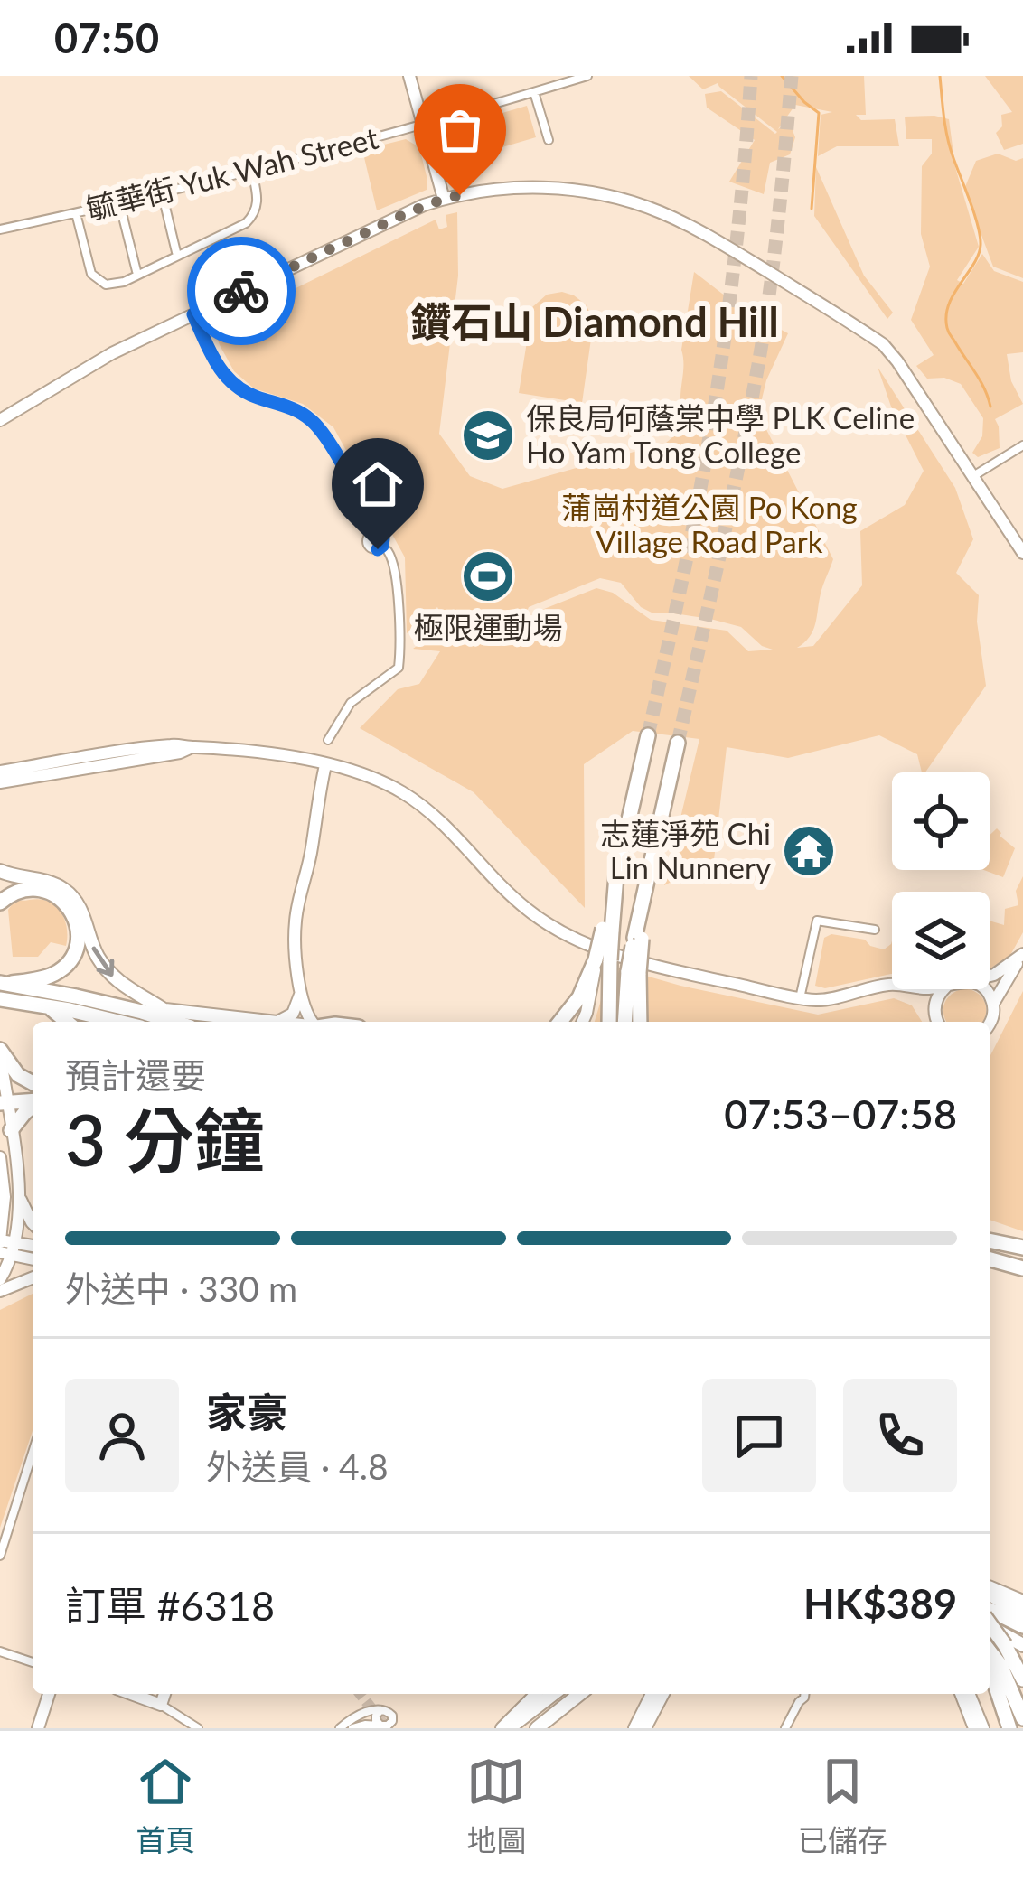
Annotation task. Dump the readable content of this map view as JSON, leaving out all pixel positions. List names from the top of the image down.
{
  "streets": {
    "street": ["毓華街 Yuk Wah Street"]
  },
  "districts": ["鑽石山 Diamond Hill"],
  "parks": ["蒲崗村道公園 Po Kong Village Road Park"],
  "places": {
    "school or university": ["保良局何蔭棠中學 PLK Celine Ho Yam Tong College"],
    "sports": ["極限運動場"],
    "temple": ["志蓮淨苑 Chi Lin Nunnery"]
  },
  "page": {
    "status": "07:50",
    "heading": ["3 分鐘", "預計還要", "07:53–07:58"],
    "panel": [
      "家豪",
      "外送員 · 4.8",
      "訂單 #6318",
      "HK$389"
    ],
    "bar": "外送中 · 330 m",
    "tabs": ["首頁", "地圖", "已儲存"]
  }
}
